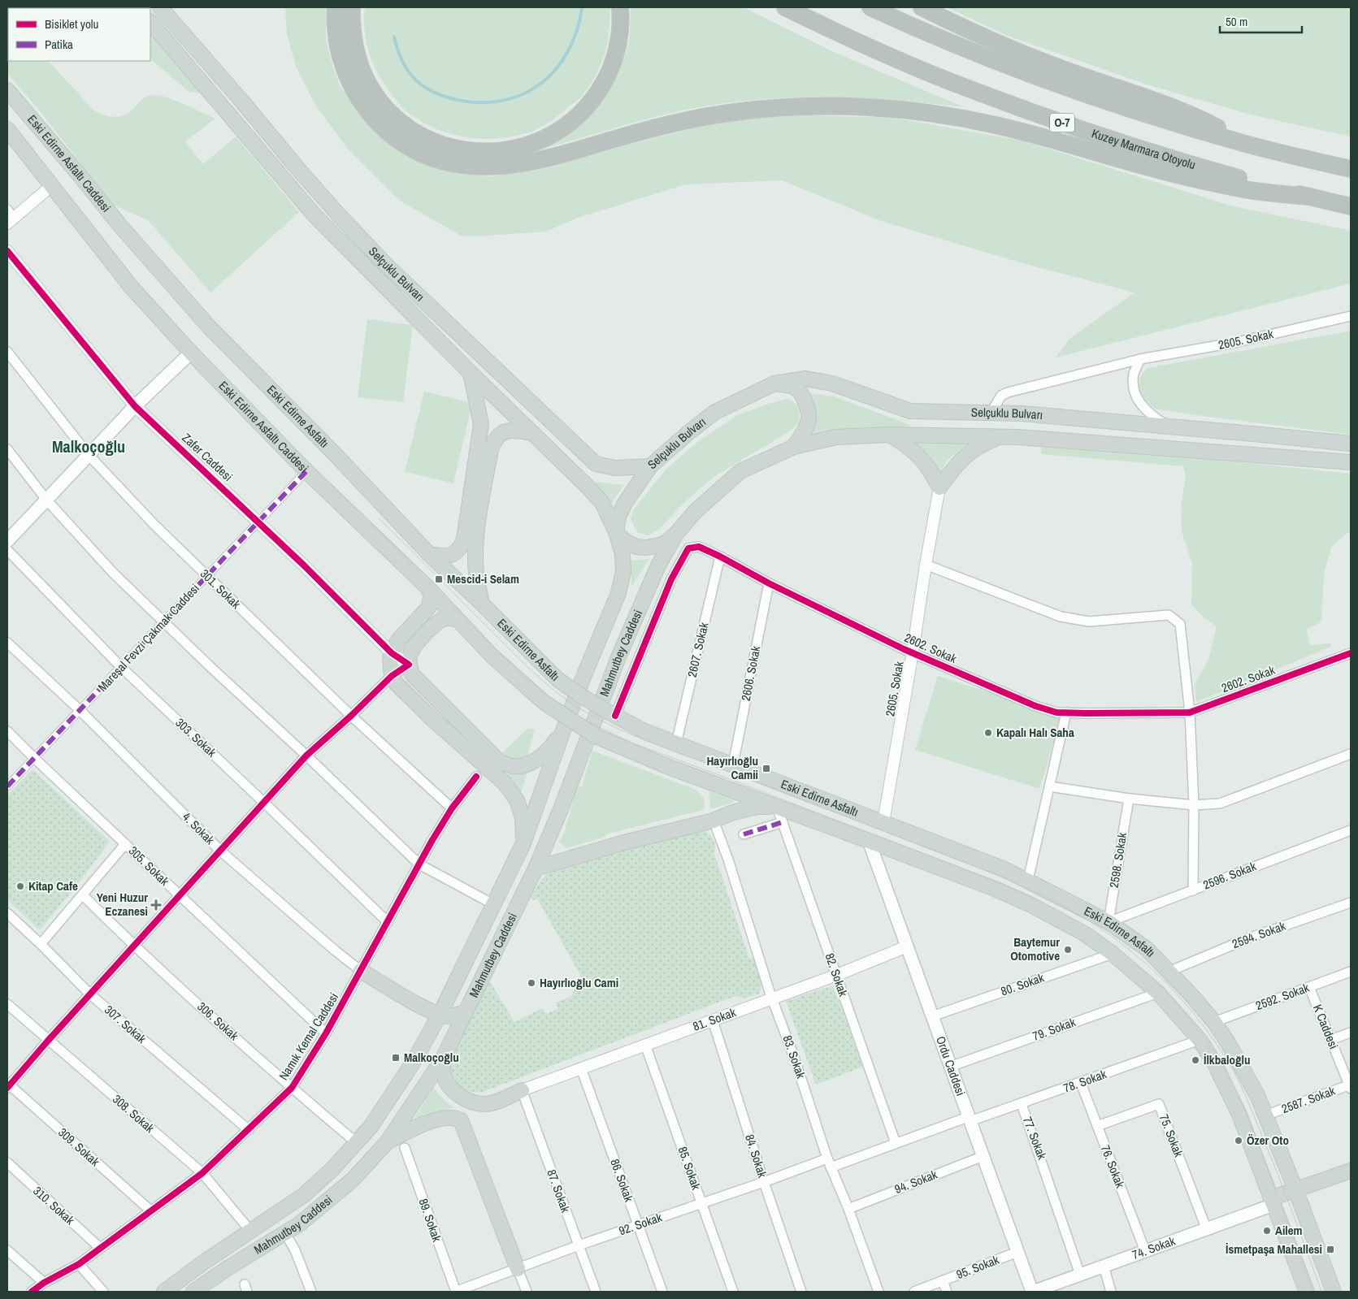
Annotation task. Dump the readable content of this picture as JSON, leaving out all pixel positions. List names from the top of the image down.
{
  "streets": {
    "highway": ["O-7", "Kuzey Marmara Otoyolu"],
    "main road": [
      "Eski Edirne Asfaltı Caddesi",
      "Selçuklu Bulvarı",
      "Eski Edirne Asfaltı",
      "Mahmutbey Caddesi",
      "Ordu Caddesi",
      "74. Sokak"
    ],
    "street": [
      "2605. Sokak",
      "Zafer Caddesi",
      "301. Sokak",
      "Mareşal Fevzi Çakmak Caddesi",
      "2602. Sokak",
      "2607. Sokak",
      "2606. Sokak",
      "303. Sokak",
      "4. Sokak",
      "2598. Sokak",
      "305. Sokak",
      "2596. Sokak",
      "2594. Sokak",
      "82. Sokak",
      "80. Sokak",
      "2592. Sokak",
      "81. Sokak",
      "306. Sokak",
      "307. Sokak",
      "K Caddesi",
      "79. Sokak",
      "Namık Kemal Caddesi",
      "83. Sokak",
      "78. Sokak",
      "2587. Sokak",
      "308. Sokak",
      "75. Sokak",
      "77. Sokak",
      "309. Sokak",
      "84. Sokak",
      "76. Sokak",
      "85. Sokak",
      "86. Sokak",
      "94. Sokak",
      "87. Sokak",
      "310. Sokak",
      "89. Sokak",
      "92. Sokak",
      "95. Sokak"
    ]
  },
  "crossings": [
    ["Eski Edirne Asfaltı Caddesi", "Eski Edirne Asfaltı"],
    ["Eski Edirne Asfaltı Caddesi", "Mareşal Fevzi Çakmak Caddesi"],
    ["Selçuklu Bulvarı", "2605. Sokak"],
    ["Selçuklu Bulvarı", "Mahmutbey Caddesi"],
    ["2605. Sokak", "Eski Edirne Asfaltı"],
    ["2605. Sokak", "2602. Sokak"],
    ["Eski Edirne Asfaltı", "2602. Sokak"],
    ["Eski Edirne Asfaltı", "2607. Sokak"],
    ["Eski Edirne Asfaltı", "2606. Sokak"],
    ["Eski Edirne Asfaltı", "2598. Sokak"],
    ["Eski Edirne Asfaltı", "2596. Sokak"],
    ["Eski Edirne Asfaltı", "2594. Sokak"],
    ["Eski Edirne Asfaltı", "82. Sokak"],
    ["Eski Edirne Asfaltı", "80. Sokak"],
    ["Eski Edirne Asfaltı", "2592. Sokak"],
    ["Eski Edirne Asfaltı", "79. Sokak"],
    ["Eski Edirne Asfaltı", "Ordu Caddesi"],
    ["Eski Edirne Asfaltı", "78. Sokak"],
    ["Eski Edirne Asfaltı", "2587. Sokak"],
    ["Eski Edirne Asfaltı", "74. Sokak"],
    ["Zafer Caddesi", "Mareşal Fevzi Çakmak Caddesi"],
    ["301. Sokak", "Mareşal Fevzi Çakmak Caddesi"],
    ["301. Sokak", "Namık Kemal Caddesi"],
    ["Mareşal Fevzi Çakmak Caddesi", "303. Sokak"],
    ["Mareşal Fevzi Çakmak Caddesi", "4. Sokak"],
    ["Mareşal Fevzi Çakmak Caddesi", "305. Sokak"],
    ["2602. Sokak", "2607. Sokak"],
    ["2602. Sokak", "2606. Sokak"],
    ["Mahmutbey Caddesi", "306. Sokak"],
    ["Mahmutbey Caddesi", "308. Sokak"],
    ["303. Sokak", "Namık Kemal Caddesi"],
    ["4. Sokak", "Namık Kemal Caddesi"],
    ["2598. Sokak", "2596. Sokak"],
    ["305. Sokak", "Namık Kemal Caddesi"],
    ["82. Sokak", "81. Sokak"],
    ["82. Sokak", "92. Sokak"],
    ["80. Sokak", "Ordu Caddesi"],
    ["2592. Sokak", "K Caddesi"],
    ["81. Sokak", "83. Sokak"],
    ["81. Sokak", "Ordu Caddesi"],
    ["81. Sokak", "84. Sokak"],
    ["81. Sokak", "85. Sokak"],
    ["81. Sokak", "86. Sokak"],
    ["81. Sokak", "87. Sokak"],
    ["306. Sokak", "Namık Kemal Caddesi"],
    ["307. Sokak", "Namık Kemal Caddesi"],
    ["K Caddesi", "2587. Sokak"],
    ["79. Sokak", "Ordu Caddesi"],
    ["Namık Kemal Caddesi", "308. Sokak"],
    ["Namık Kemal Caddesi", "309. Sokak"],
    ["Namık Kemal Caddesi", "310. Sokak"],
    ["83. Sokak", "94. Sokak"],
    ["83. Sokak", "92. Sokak"],
    ["Ordu Caddesi", "78. Sokak"],
    ["Ordu Caddesi", "94. Sokak"],
    ["Ordu Caddesi", "92. Sokak"],
    ["Ordu Caddesi", "74. Sokak"],
    ["Ordu Caddesi", "95. Sokak"],
    ["78. Sokak", "77. Sokak"],
    ["78. Sokak", "76. Sokak"],
    ["78. Sokak", "92. Sokak"],
    ["75. Sokak", "76. Sokak"],
    ["75. Sokak", "74. Sokak"],
    ["77. Sokak", "74. Sokak"],
    ["84. Sokak", "92. Sokak"],
    ["76. Sokak", "74. Sokak"],
    ["85. Sokak", "92. Sokak"],
    ["86. Sokak", "92. Sokak"],
    ["87. Sokak", "92. Sokak"],
    ["89. Sokak", "92. Sokak"]
  ],
  "districts": ["Malkoçoğlu"],
  "places": {
    "transit": [
      "Mescid-i Selam",
      "Hayırlıoğlu Camii",
      "Malkoçoğlu",
      "İsmetpaşa Mahallesi"
    ],
    "other": [
      "Kapalı Halı Saha",
      "Kitap Cafe",
      "Baytemur Otomotive",
      "Hayırlıoğlu Cami",
      "İlkbaloğlu",
      "Özer Oto",
      "Ailem"
    ],
    "health": ["Yeni Huzur Eczanesi"]
  },
  "legend": ["Bisiklet yolu", "Patika"],
  "scale_bar": "50 m"
}
